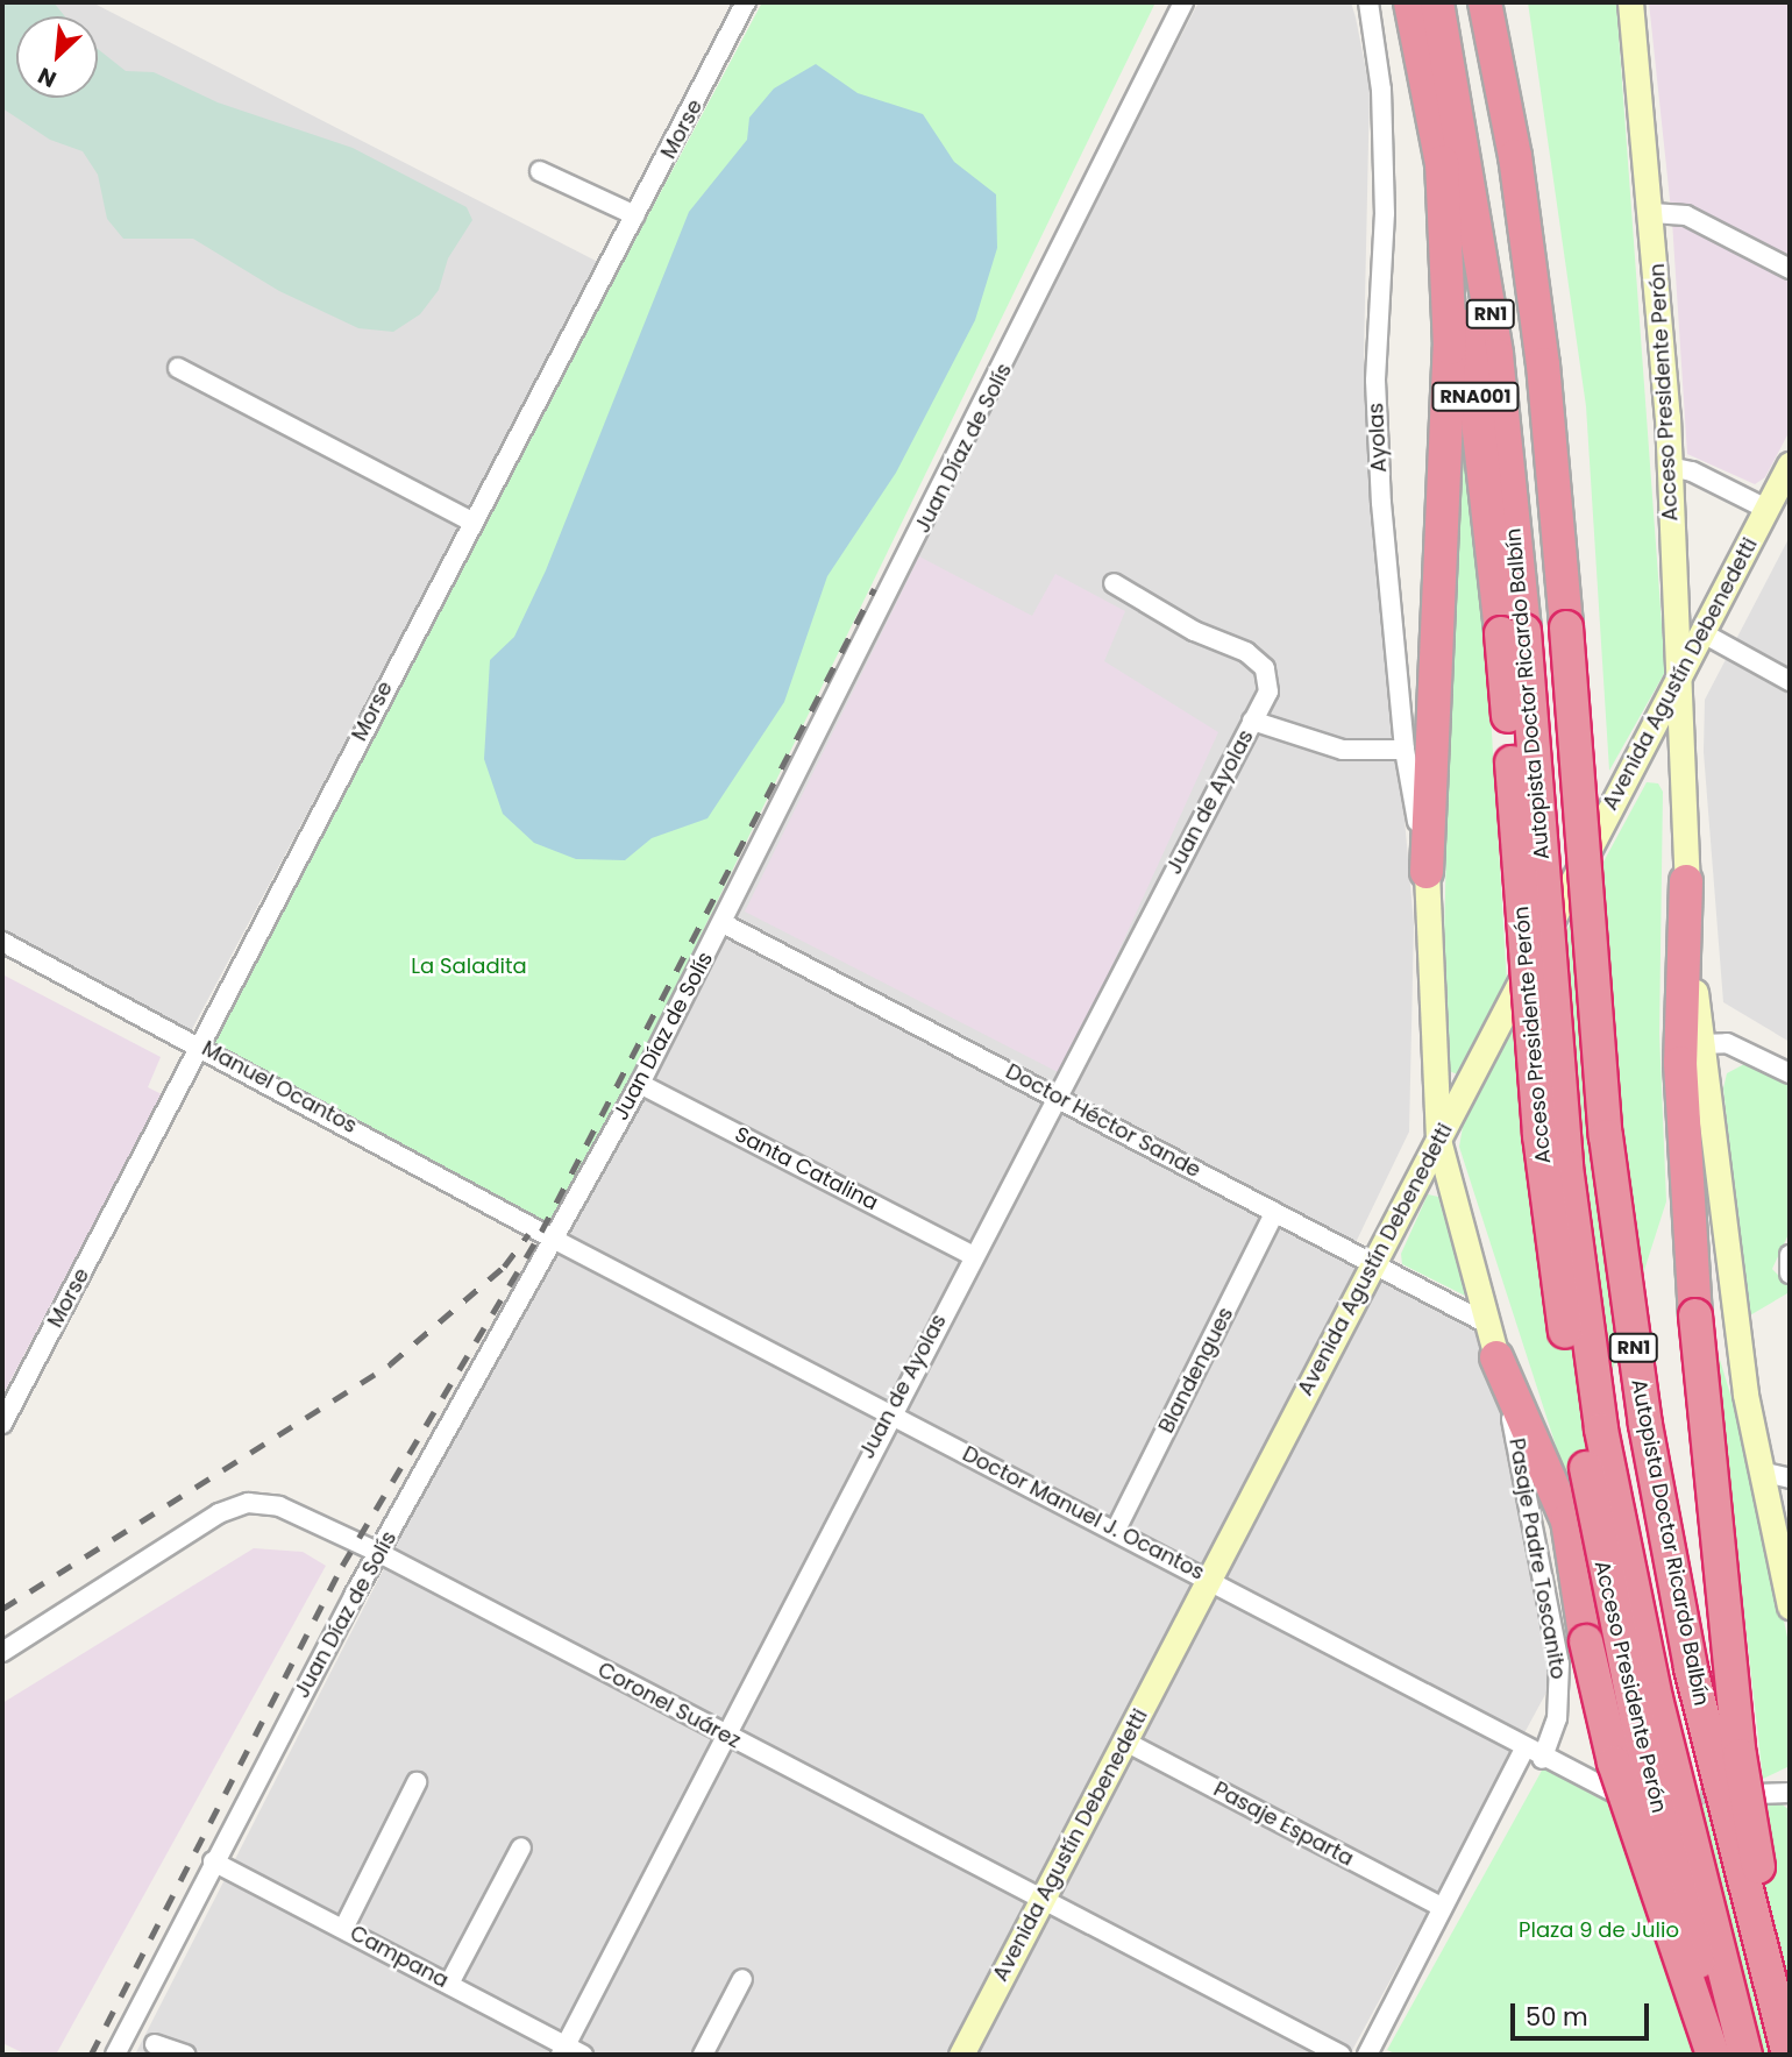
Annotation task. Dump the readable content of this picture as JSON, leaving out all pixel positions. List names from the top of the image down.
{
  "streets": {
    "highway": [
      "RN1",
      "Acceso Presidente Perón",
      "RNA001",
      "Autopista Doctor Ricardo Balbín"
    ],
    "main road": ["Avenida Agustín Debenedetti"],
    "street": [
      "Morse",
      "Ayolas",
      "Juan Díaz de Solís",
      "Juan de Ayolas",
      "Manuel Ocantos",
      "Doctor Héctor Sande",
      "Santa Catalina",
      "Blandengues",
      "Doctor Manuel J. Ocantos",
      "Pasaje Padre Toscanito",
      "Coronel Suárez",
      "Pasaje Esparta",
      "Campana"
    ]
  },
  "crossings": [
    ["Morse", "Manuel Ocantos"],
    ["Acceso Presidente Perón", "Avenida Agustín Debenedetti"],
    ["Acceso Presidente Perón", "Autopista Doctor Ricardo Balbín"],
    ["Ayolas", "Juan de Ayolas"],
    ["Juan Díaz de Solís", "Manuel Ocantos"],
    ["Juan Díaz de Solís", "Doctor Héctor Sande"],
    ["Juan Díaz de Solís", "Santa Catalina"],
    ["Juan Díaz de Solís", "Doctor Manuel J. Ocantos"],
    ["Juan Díaz de Solís", "Coronel Suárez"],
    ["Juan Díaz de Solís", "Campana"],
    ["Avenida Agustín Debenedetti", "Doctor Héctor Sande"],
    ["Avenida Agustín Debenedetti", "Doctor Manuel J. Ocantos"],
    ["Avenida Agustín Debenedetti", "Coronel Suárez"],
    ["Avenida Agustín Debenedetti", "Pasaje Esparta"],
    ["Juan de Ayolas", "Doctor Héctor Sande"],
    ["Juan de Ayolas", "Santa Catalina"],
    ["Juan de Ayolas", "Doctor Manuel J. Ocantos"],
    ["Juan de Ayolas", "Coronel Suárez"],
    ["Juan de Ayolas", "Campana"],
    ["Manuel Ocantos", "Doctor Manuel J. Ocantos"],
    ["Doctor Héctor Sande", "Blandengues"],
    ["Blandengues", "Doctor Manuel J. Ocantos"],
    ["Doctor Manuel J. Ocantos", "Pasaje Padre Toscanito"]
  ],
  "parks": ["La Saladita", "Plaza 9 de Julio"],
  "scale_bar": "50 m",
  "north": "bottom left"
}
